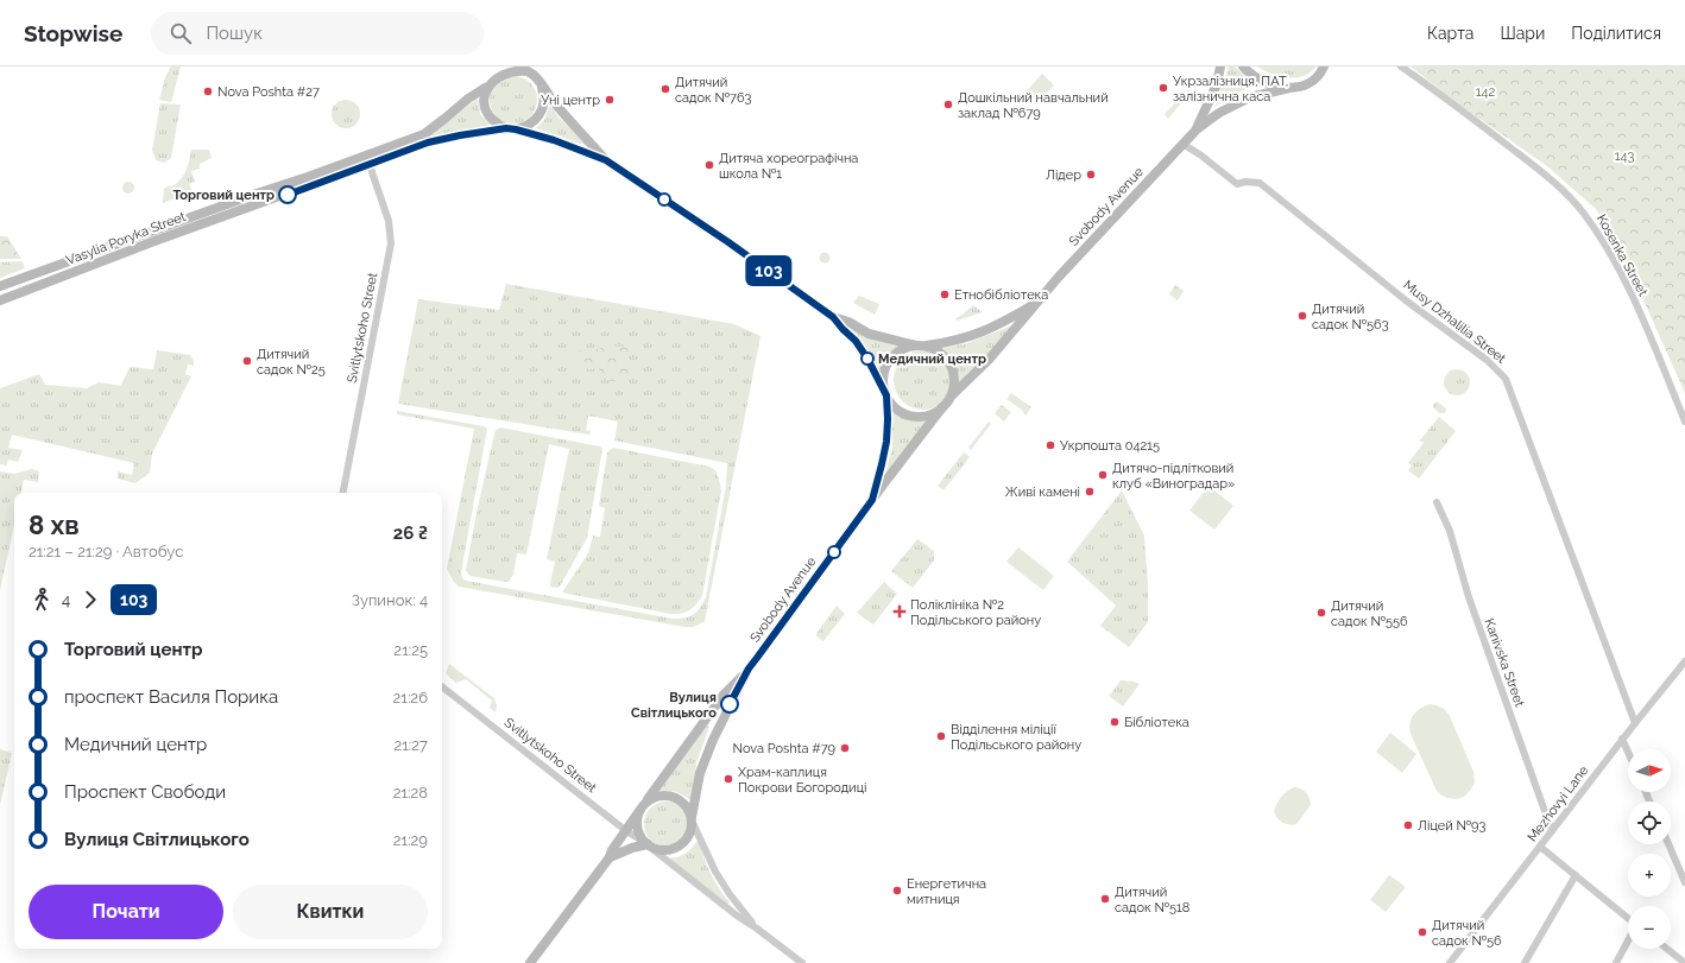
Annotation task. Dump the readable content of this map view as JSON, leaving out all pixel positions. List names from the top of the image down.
{
  "streets": {
    "street": [
      "Svobody Avenue",
      "Vasylia Poryka Street",
      "Kosenka Street",
      "Musy Dzhalilia Street",
      "Svitlytskoho Street",
      "Kanivska Street",
      "Mezhovyi Lane"
    ]
  },
  "crossings": [
    ["Svobody Avenue", "Vasylia Poryka Street"],
    ["Svobody Avenue", "Musy Dzhalilia Street"],
    ["Svobody Avenue", "Svitlytskoho Street"],
    ["Vasylia Poryka Street", "Svitlytskoho Street"],
    ["Musy Dzhalilia Street", "Mezhovyi Lane"],
    ["Kanivska Street", "Mezhovyi Lane"]
  ],
  "parks": ["142", "143"],
  "places": {
    "other": [
      "Укрзалізниця, ПАТ, залізнична каса",
      "Дитячий садок №763",
      "Nova Poshta #27",
      "Уні центр",
      "Дошкільний навчальний заклад №679",
      "Дитяча хореографічна школа №1",
      "Лідер",
      "Торговий центр",
      "Етнобібліотека",
      "Дитячий садок №563",
      "Медичний центр",
      "Дитячий садок №25",
      "Укрпошта 04215",
      "Дитячо-підлітковий клуб «Виноградар»",
      "Живі камені",
      "Дитячий садок №556",
      "Вулиця Світлицького",
      "Бібліотека",
      "Відділення міліції Подільського району",
      "Nova Poshta #79",
      "Храм-каплиця Покрови Богородиці",
      "Ліцей №93",
      "Енергетична митниця",
      "Дитячий садок №518",
      "Дитячий садок №56"
    ],
    "health": ["Поліклініка №2 Подільського району"]
  },
  "lines": ["bus line 103"],
  "north": "right",
  "page": {
    "header": "Stopwise",
    "search": "Пошук",
    "nav": ["Карта", "Шари", "Поділитися"],
    "on_map": "103",
    "heading": ["8 хв", "21:21 – 21:29 · Автобус", "26 ₴"],
    "legs": ["4", "103", "Зупинок: 4"],
    "list": [
      {
        "name": "Торговий центр",
        "value": "21:25"
      },
      {
        "name": "проспект Василя Порика",
        "value": "21:26"
      },
      {
        "name": "Медичний центр",
        "value": "21:27"
      },
      {
        "name": "Проспект Свободи",
        "value": "21:28"
      },
      {
        "name": "Вулиця Світлицького",
        "value": "21:29"
      }
    ],
    "map_buttons": ["+", "−"],
    "buttons": ["Почати", "Квитки"]
  }
}
